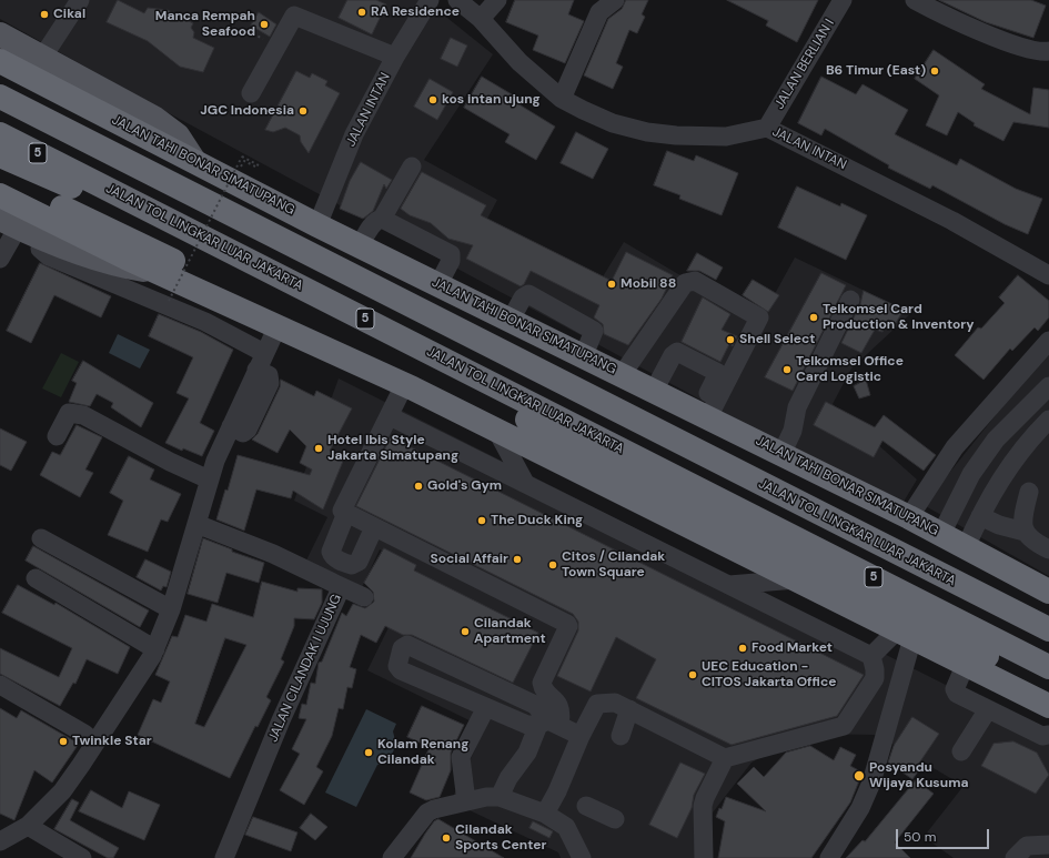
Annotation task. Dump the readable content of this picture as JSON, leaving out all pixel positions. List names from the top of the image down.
{
  "streets": {
    "highway": ["5", "JALAN TAHI BONAR SIMATUPANG", "JALAN TOL LINGKAR LUAR JAKARTA"],
    "street": ["JALAN BERLIAN I", "JALAN INTAN", "JALAN CILANDAK I UJUNG"]
  },
  "crossings": [
    ["JALAN BERLIAN I", "JALAN INTAN"],
    ["JALAN INTAN", "JALAN TAHI BONAR SIMATUPANG"]
  ],
  "places": [
    "RA Residence",
    "Cikal",
    "Manca Rempah Seafood",
    "B6 Timur (East)",
    "kos intan ujung",
    "JGC Indonesia",
    "Mobil 88",
    "Telkomsel Card Production & Inventory",
    "Shell Select",
    "Telkomsel Office Card Logistic",
    "Hotel Ibis Style Jakarta Simatupang",
    "Gold's Gym",
    "The Duck King",
    "Social Affair",
    "Citos / Cilandak Town Square",
    "Cilandak Apartment",
    "Food Market",
    "UEC Education - CITOS Jakarta Office",
    "Twinkle Star",
    "Kolam Renang Cilandak",
    "Posyandu Wijaya Kusuma",
    "Cilandak Sports Center"
  ],
  "scale_bar": "50 m"
}
